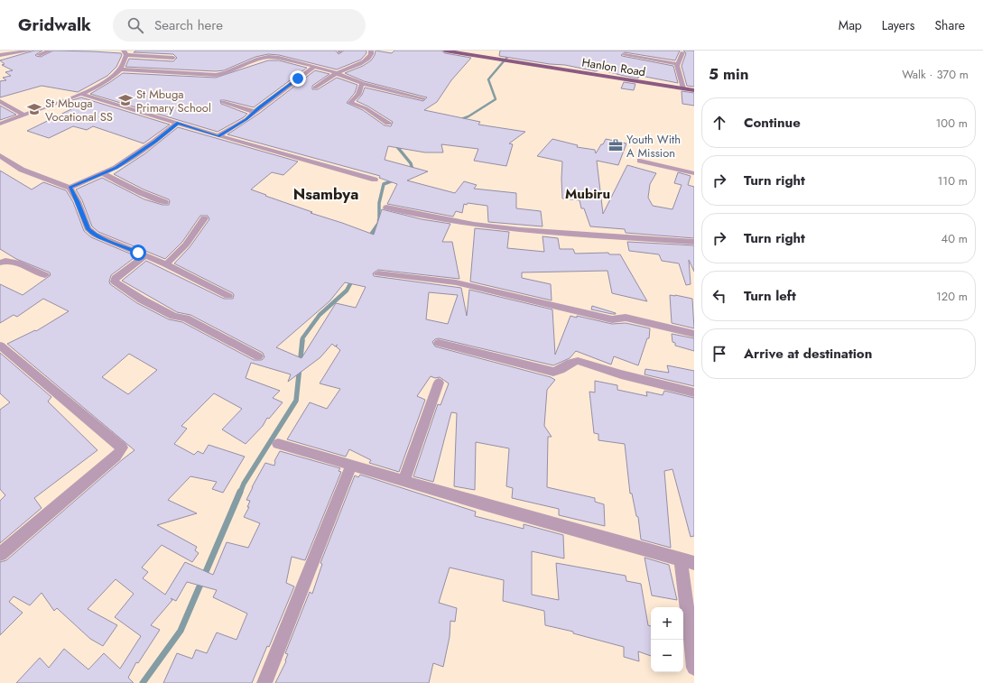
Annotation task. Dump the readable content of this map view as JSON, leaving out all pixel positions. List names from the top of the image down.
{
  "streets": {
    "main road": ["Hanlon Road"]
  },
  "districts": ["Nsambya", "Mubiru"],
  "places": {
    "school or university": ["St Mbuga Primary School", "St Mbuga Vocational SS"],
    "office": ["Youth With A Mission"]
  },
  "page": {
    "header": "Gridwalk",
    "search": "Search here",
    "nav": ["Map", "Layers", "Share"],
    "heading": ["5 min", "Walk · 370 m"],
    "list": [
      ["Continue", "100 m"],
      ["Turn right", "110 m"],
      ["Turn right", "40 m"],
      ["Turn left", "120 m"],
      "Arrive at destination"
    ],
    "map_buttons": ["+", "−"]
  }
}
